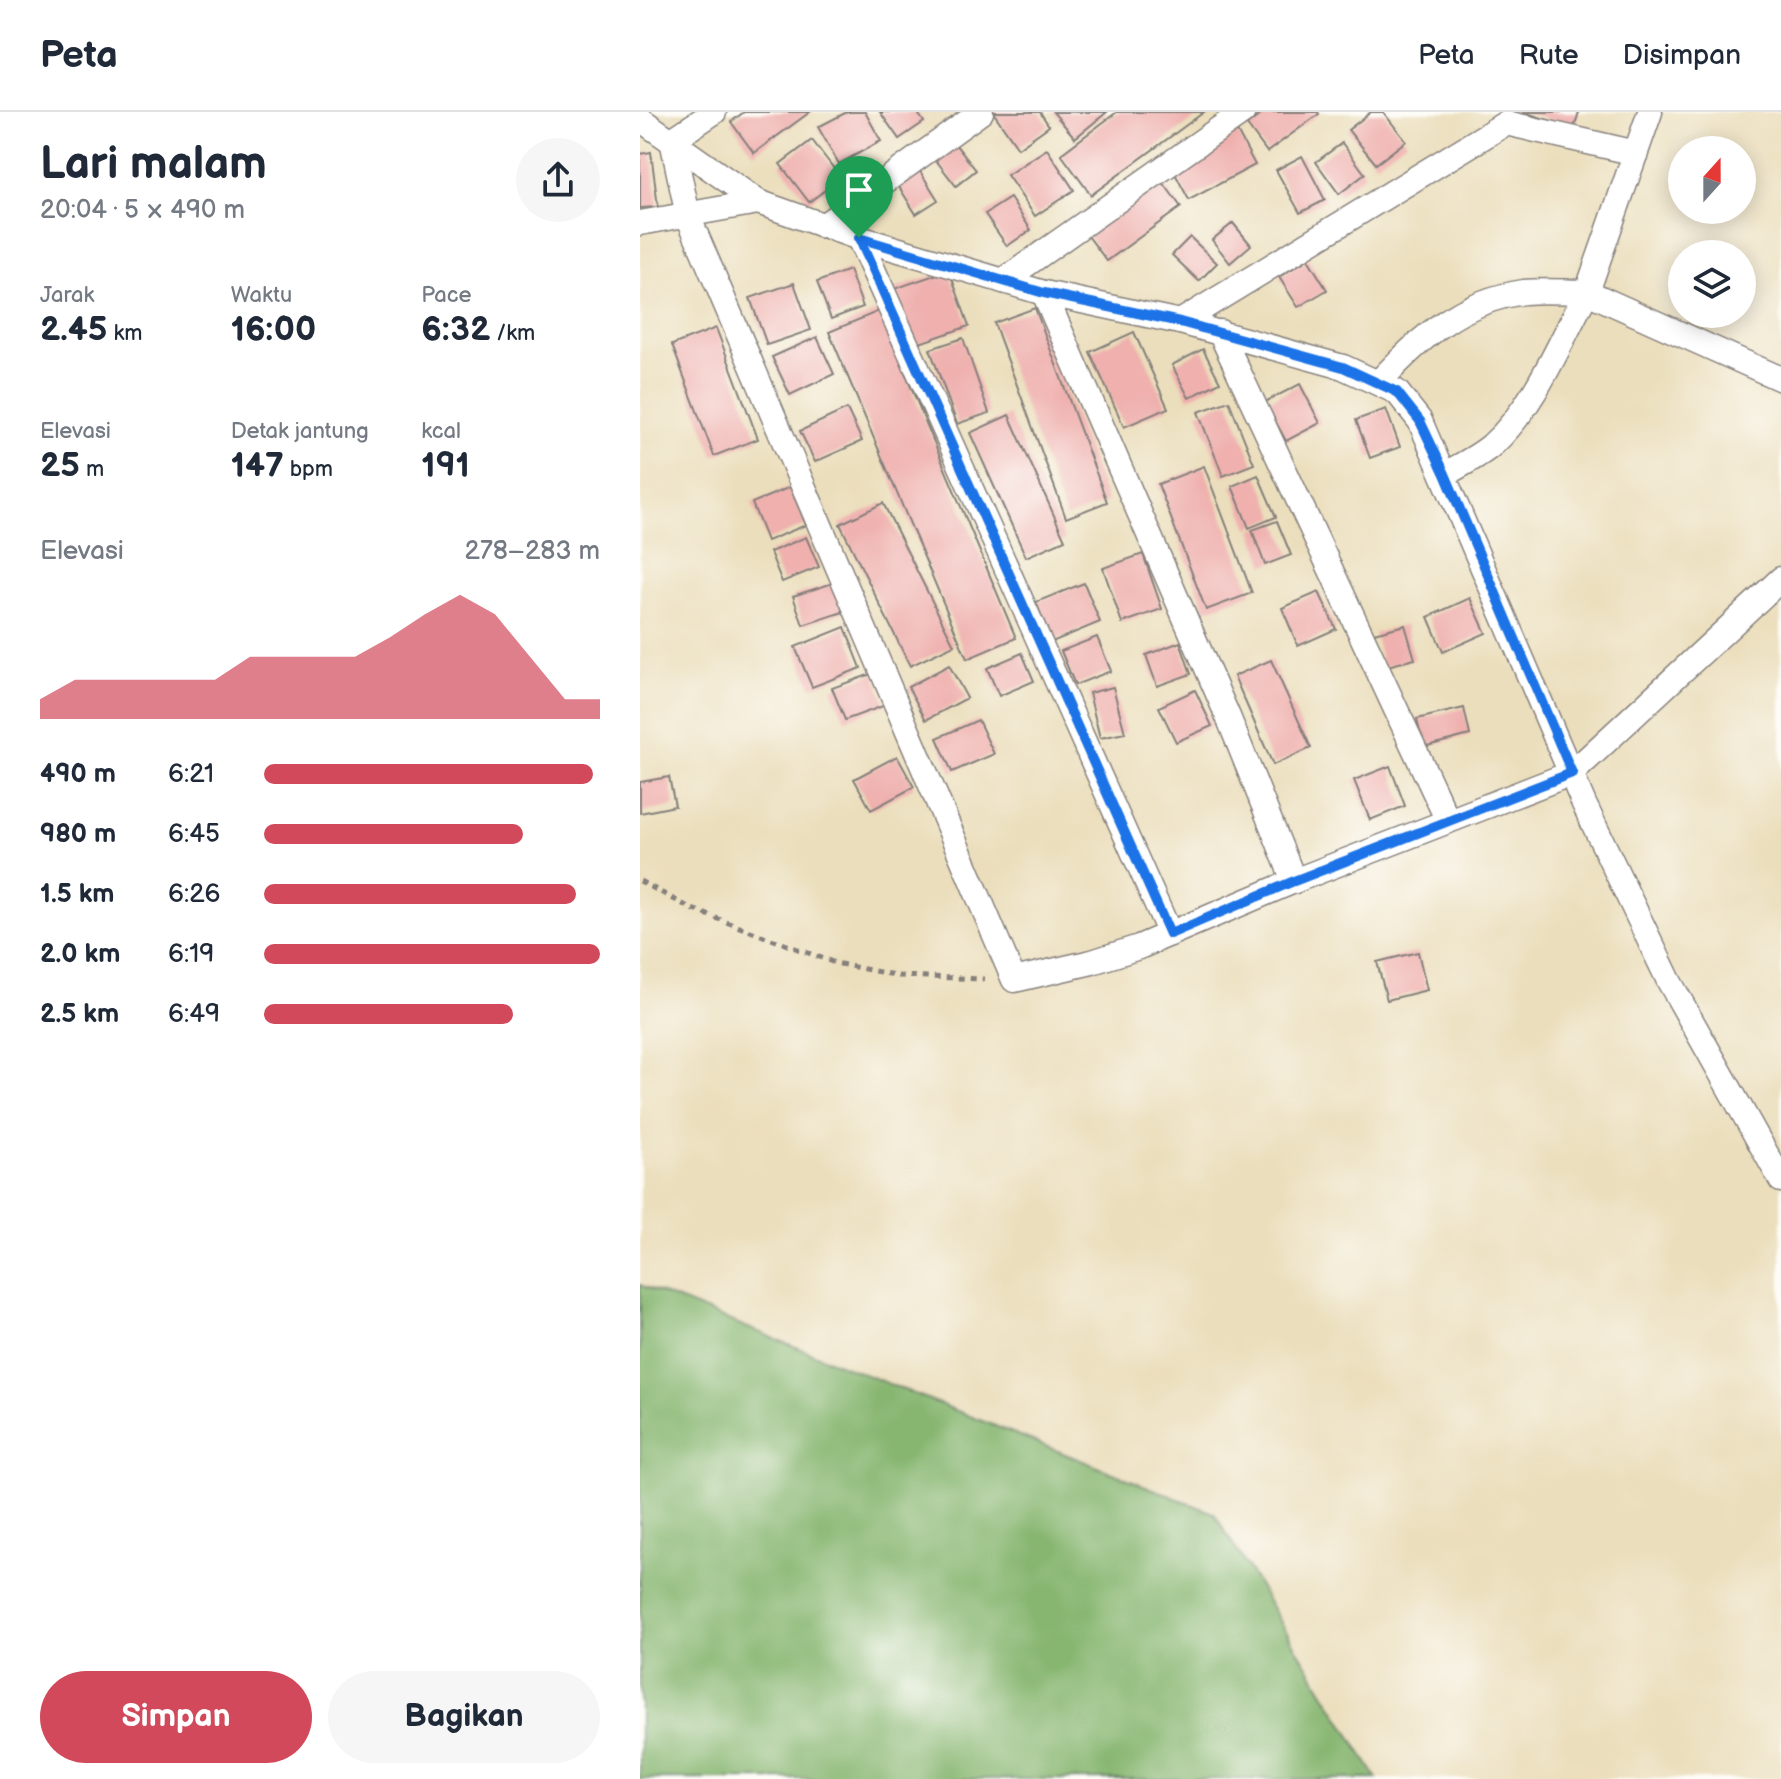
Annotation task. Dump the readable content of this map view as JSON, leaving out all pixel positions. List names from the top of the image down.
{
  "north": "top",
  "page": {
    "header": "Peta",
    "nav": ["Peta", "Rute", "Disimpan"],
    "heading": ["Lari malam", "20:04 · 5 × 490 m"],
    "stats": [
      ["Jarak", "2.45 km"],
      ["Waktu", "16:00"],
      ["Pace", "6:32 /km"],
      ["Elevasi", "25 m"],
      ["Detak jantung", "147 bpm"],
      ["kcal", "191"]
    ],
    "chart": ["Elevasi", "278–283 m"],
    "list": [
      {
        "name": "490 m",
        "note": "6:21"
      },
      {
        "name": "980 m",
        "note": "6:45"
      },
      {
        "name": "1.5 km",
        "note": "6:26"
      },
      {
        "name": "2.0 km",
        "note": "6:19"
      },
      {
        "name": "2.5 km",
        "note": "6:49"
      }
    ],
    "buttons": ["Simpan", "Bagikan"]
  }
}
